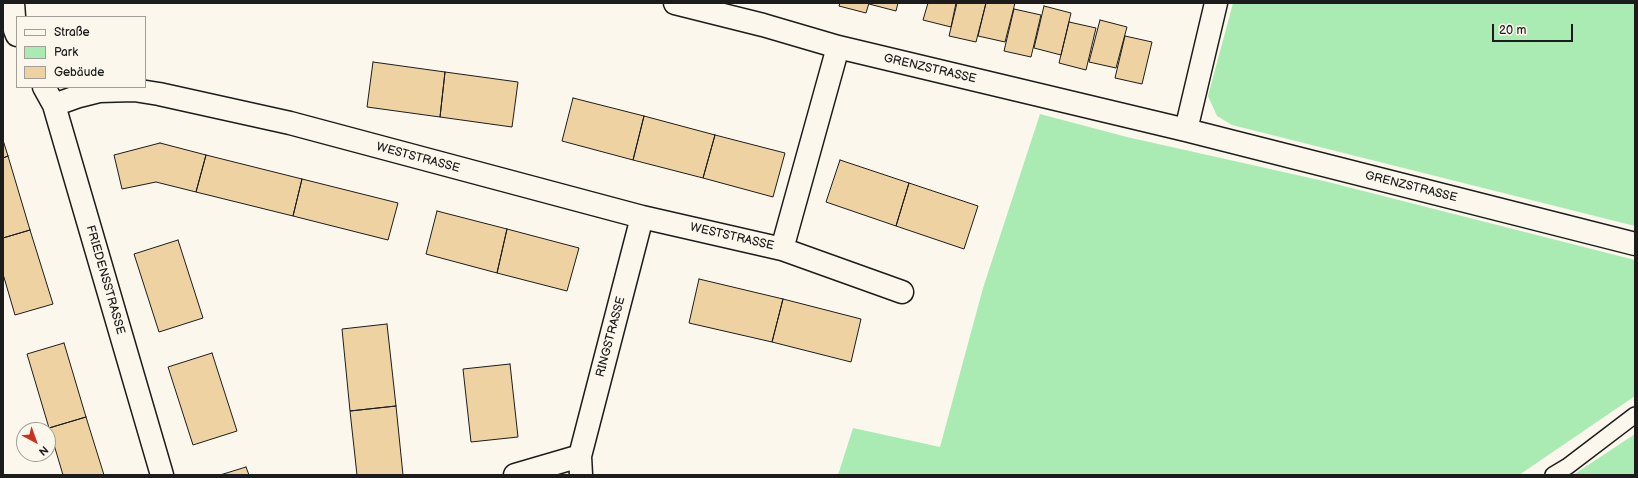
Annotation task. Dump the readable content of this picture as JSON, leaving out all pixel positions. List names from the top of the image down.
{
  "streets": {
    "street": [
      "GRENZSTRASSE",
      "WESTSTRASSE",
      "FRIEDENSSTRASSE",
      "RINGSTRASSE"
    ]
  },
  "crossings": [
    ["GRENZSTRASSE", "WESTSTRASSE"],
    ["WESTSTRASSE", "FRIEDENSSTRASSE"],
    ["WESTSTRASSE", "RINGSTRASSE"]
  ],
  "legend": ["Straße", "Park", "Gebäude"],
  "scale_bar": "20 m",
  "north": "bottom right"
}
